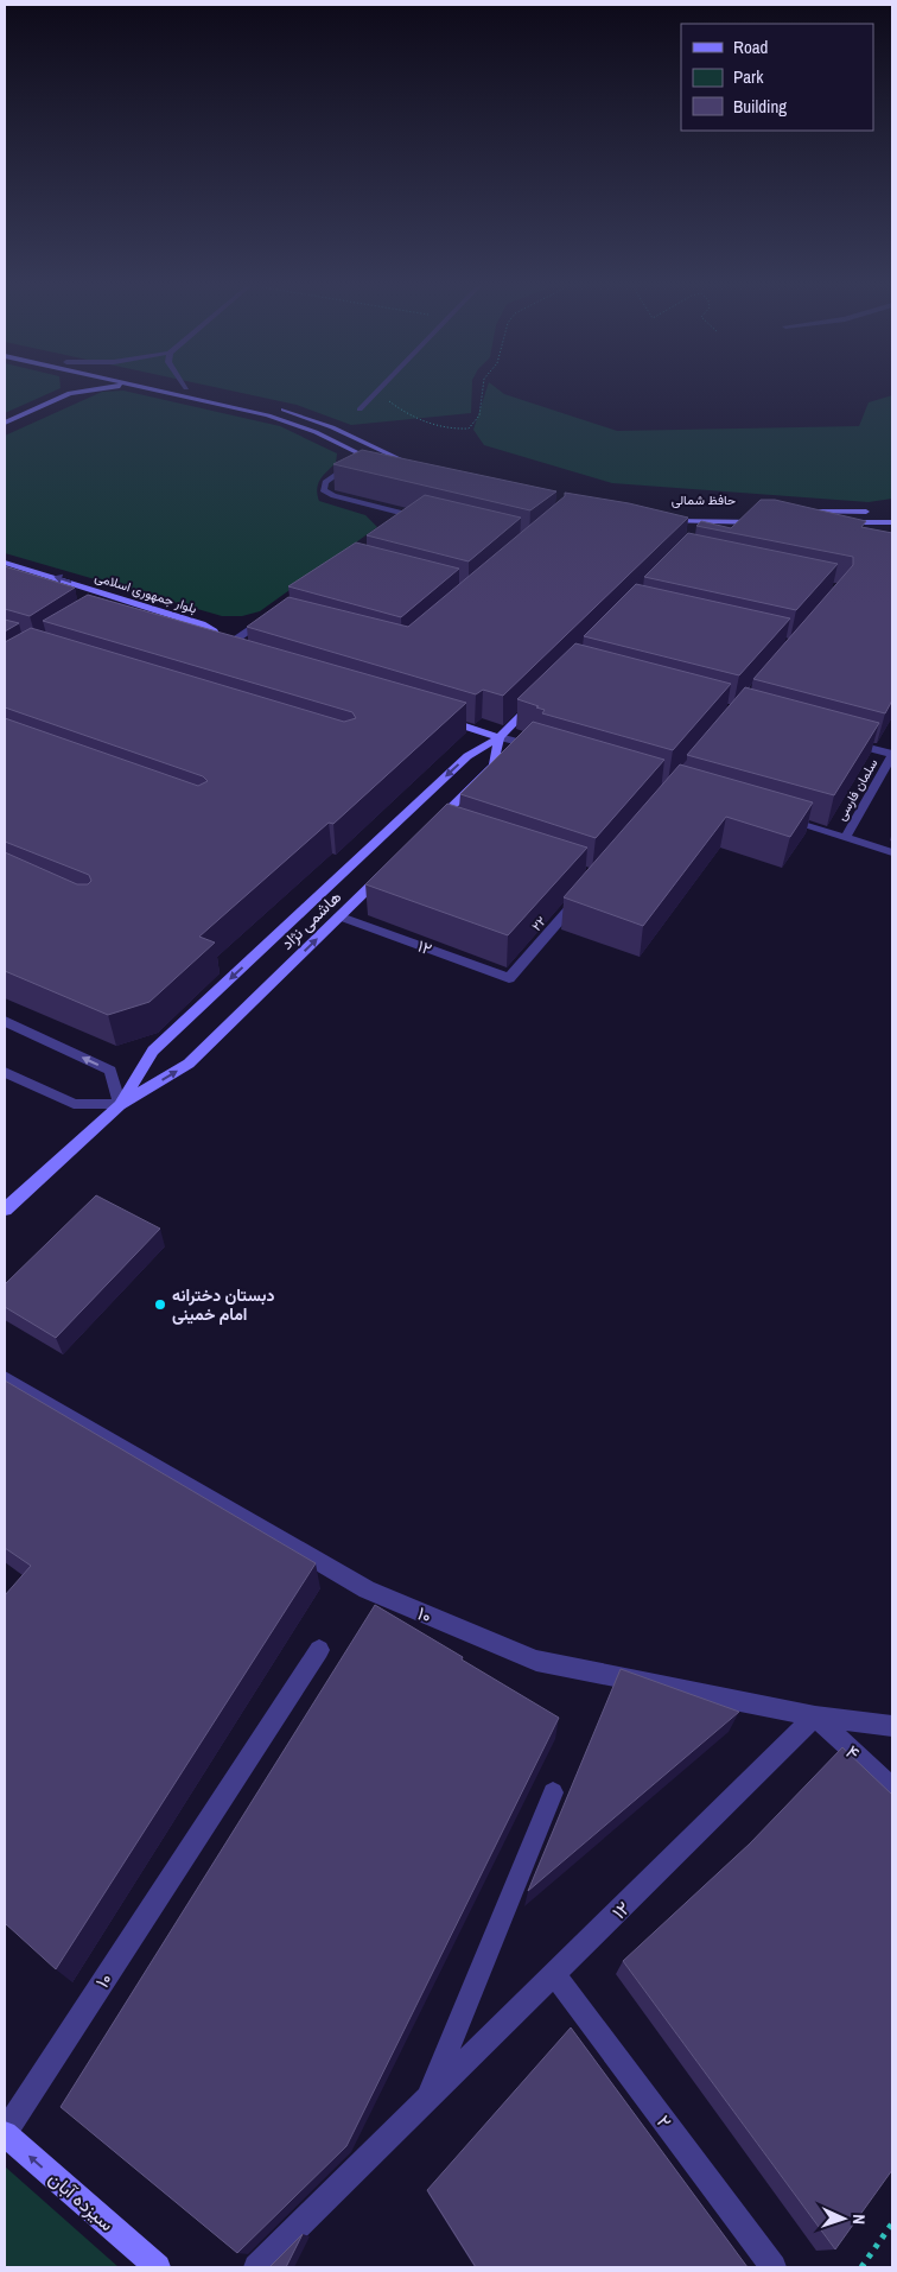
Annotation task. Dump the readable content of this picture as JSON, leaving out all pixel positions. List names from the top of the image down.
{
  "streets": {
    "main road": [
      "حافظ شمالی",
      "بلوار جمهوری اسلامی",
      "هاشمی نژاد",
      "سیزده آبان"
    ],
    "street": [
      "سلمان فارسی",
      "۲۲",
      "۱۲",
      "۱۰",
      "۴",
      "۲"
    ]
  },
  "crossings": [
    ["هاشمی نژاد", "۱۲"],
    ["۲۲", "۱۲"],
    ["۱۲", "۱۰"],
    ["۱۲", "۴"],
    ["۱۲", "۲"],
    ["۱۰", "۴"],
    ["۱۰", "سیزده آبان"]
  ],
  "one_way": ["بلوار جمهوری اسلامی", "سیزده آبان"],
  "places": ["دبستان دخترانه امام خمینی"],
  "legend": ["Road", "Park", "Building"],
  "north": "right"
}
